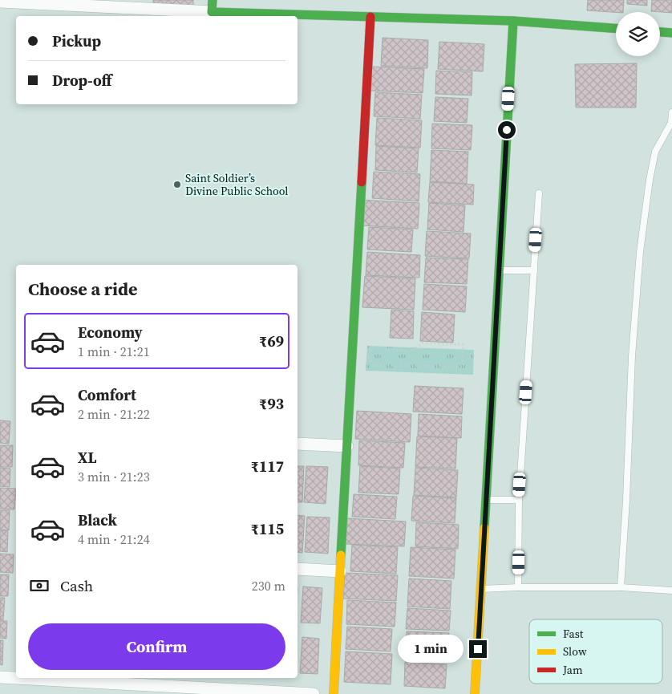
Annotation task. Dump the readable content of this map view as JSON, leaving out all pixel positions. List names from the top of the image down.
{
  "places": ["Saint Soldier’s Divine Public School"],
  "legend": ["Fast", "Slow", "Jam"],
  "page": {
    "banner": ["Pickup", "Drop-off"],
    "heading": "Choose a ride",
    "list": [
      {
        "name": "Economy",
        "note": "1 min · 21:21",
        "value": "₹69"
      },
      {
        "name": "Comfort",
        "note": "2 min · 21:22",
        "value": "₹93"
      },
      {
        "name": "XL",
        "note": "3 min · 21:23",
        "value": "₹117"
      },
      {
        "name": "Black",
        "note": "4 min · 21:24",
        "value": "₹115"
      }
    ],
    "pay": ["Cash", "230 m"],
    "buttons": "Confirm",
    "bubble": "1 min"
  }
}
